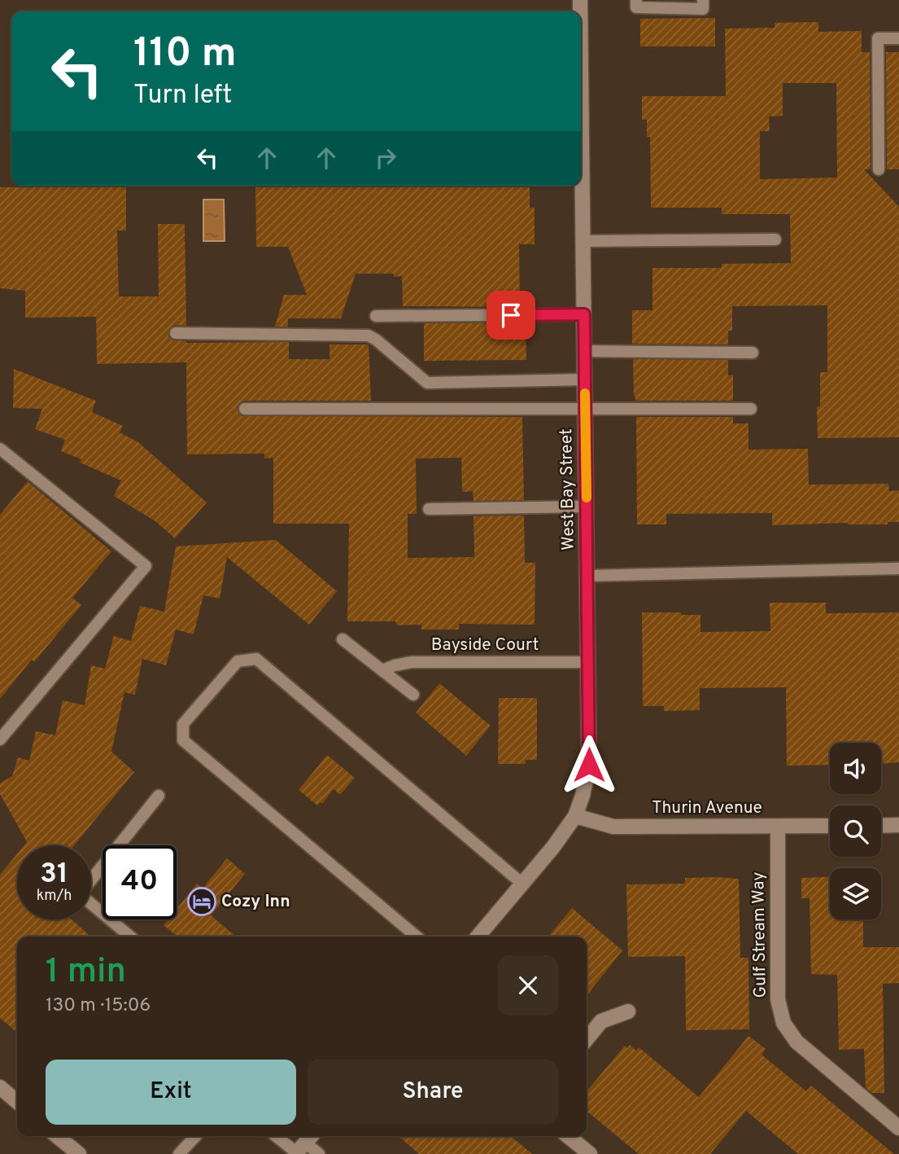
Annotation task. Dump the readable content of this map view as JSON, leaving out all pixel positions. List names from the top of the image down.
{
  "streets": {
    "street": ["West Bay Street", "Thurin Avenue", "Gulf Stream Way"],
    "lane": ["Bayside Court"]
  },
  "crossings": [
    ["West Bay Street", "Bayside Court"],
    ["West Bay Street", "Thurin Avenue"],
    ["Thurin Avenue", "Gulf Stream Way"]
  ],
  "places": {
    "hotel": ["Cozy Inn"]
  },
  "page": {
    "turn": ["110 m", "Turn left"],
    "speed": "31 km/h",
    "limit": "40",
    "heading": ["1 min", "130 m · 15:06"],
    "buttons": ["Exit", "Share"]
  }
}
